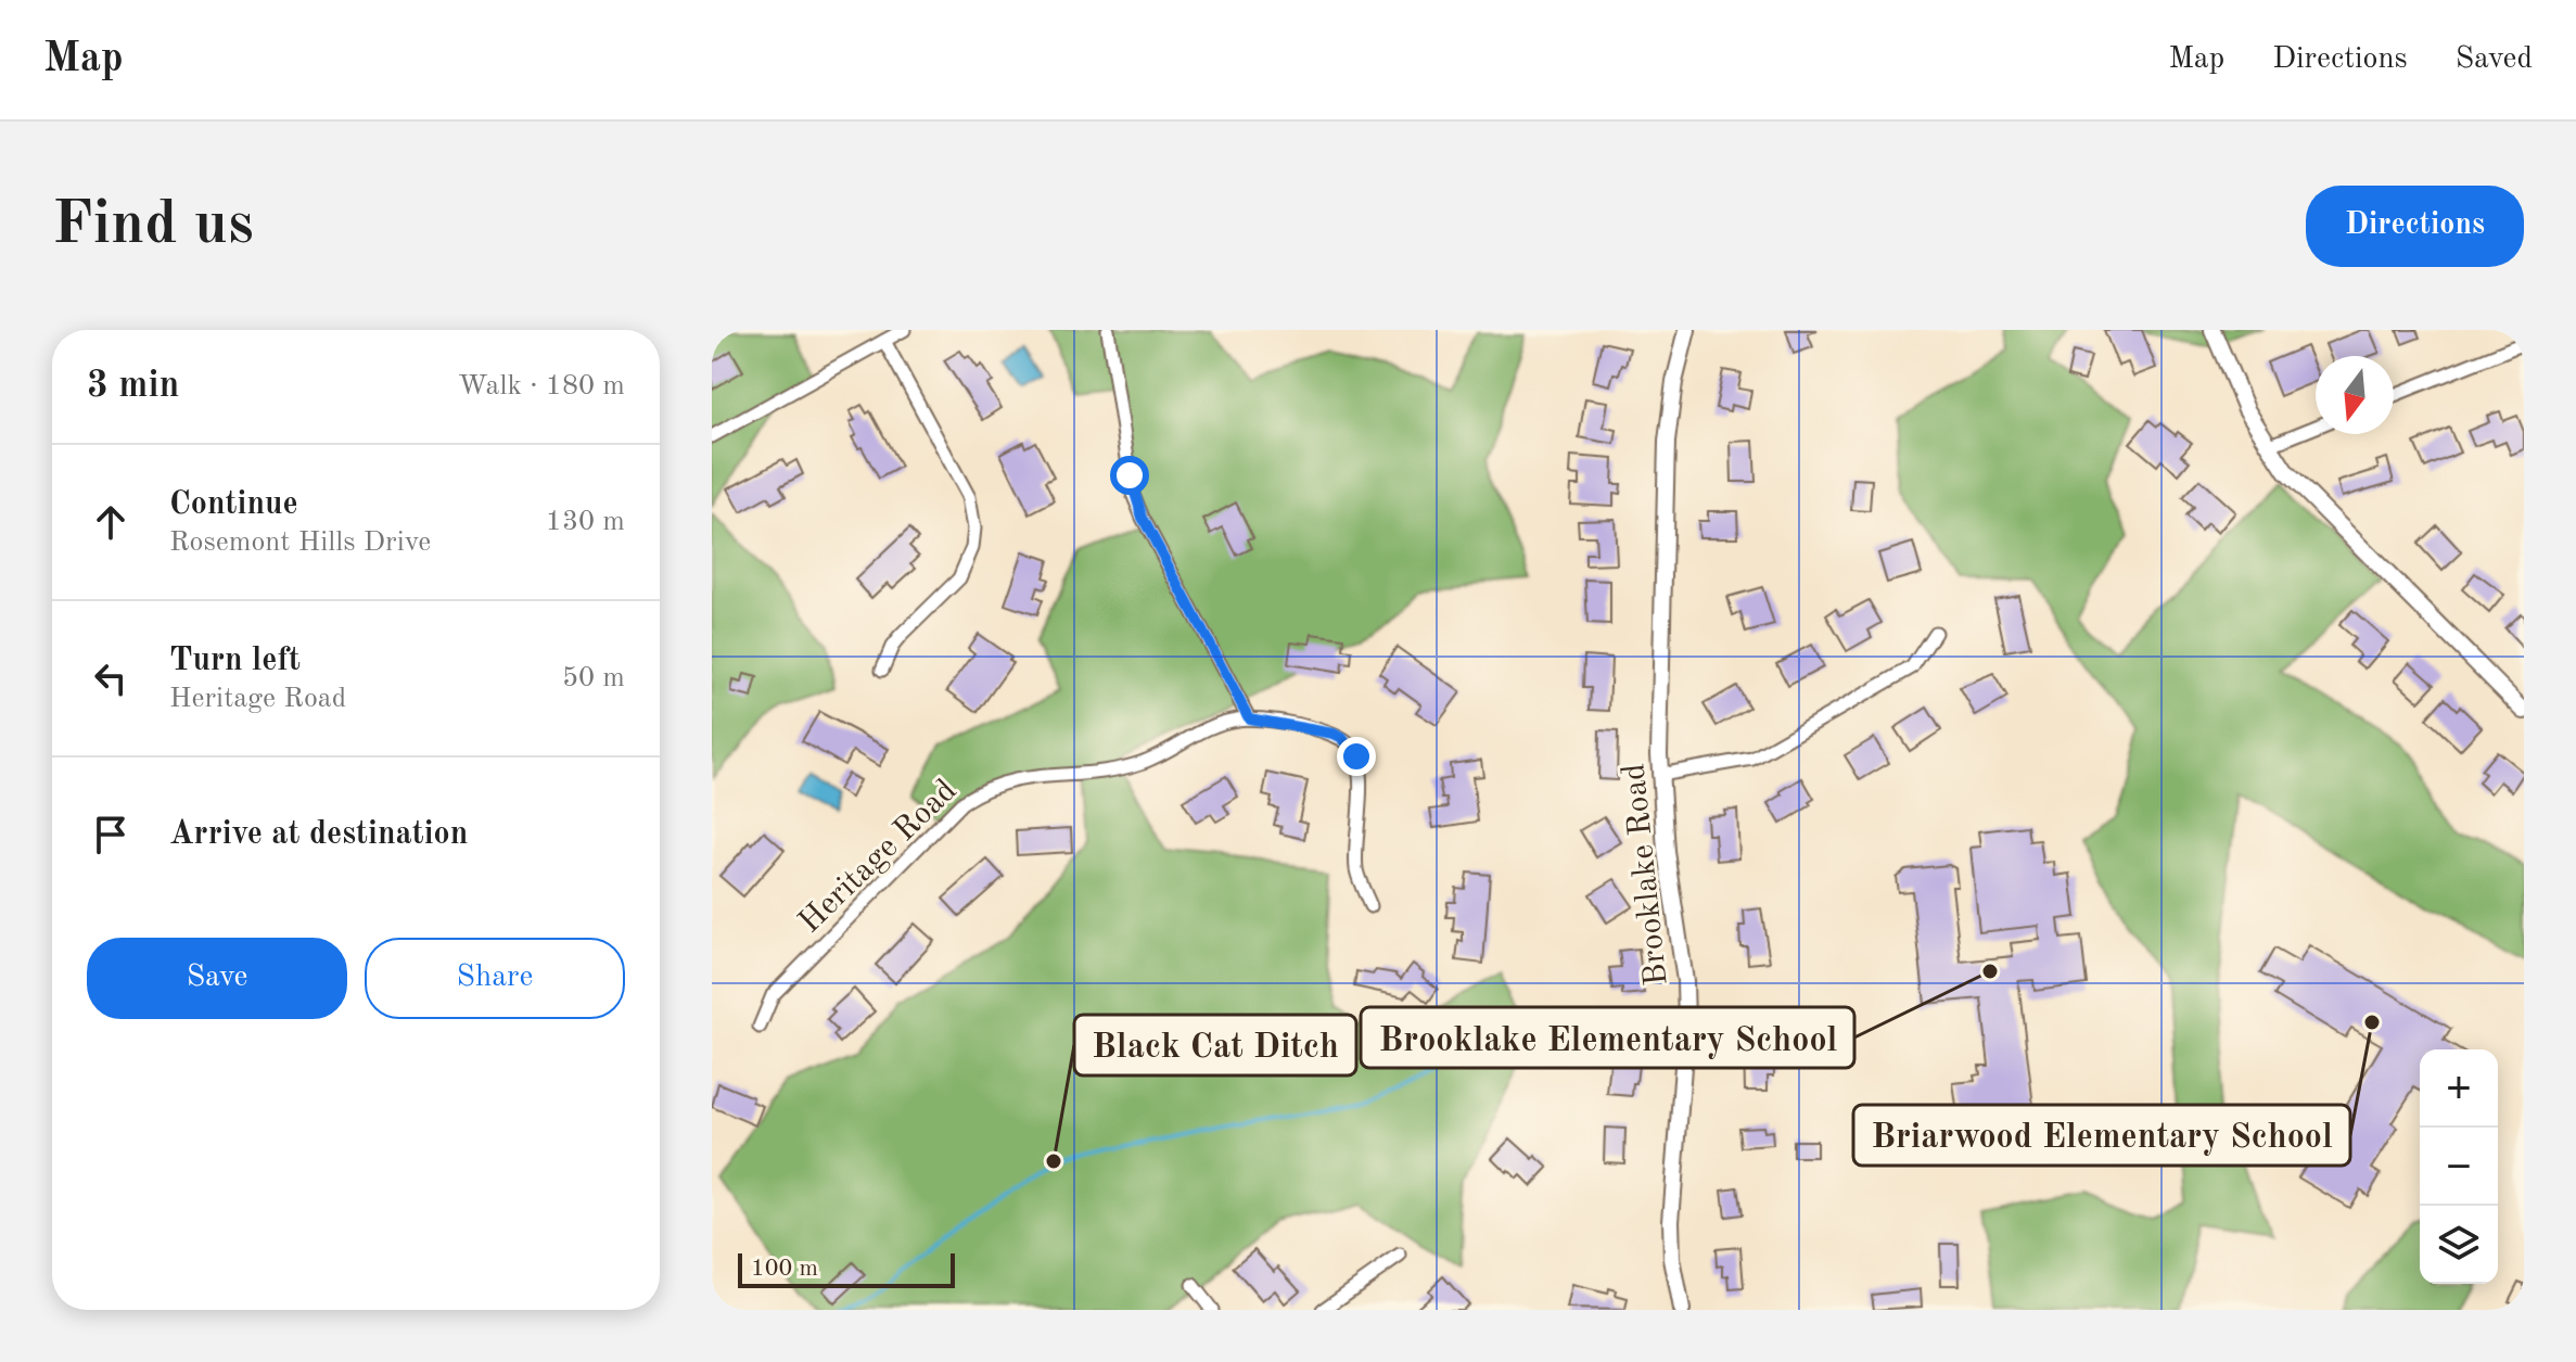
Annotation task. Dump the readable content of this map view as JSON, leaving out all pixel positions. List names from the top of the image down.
{
  "streets": {
    "street": ["Heritage Road", "Brooklake Road"]
  },
  "places": ["Brooklake Elementary School", "Briarwood Elementary School", "Black Cat Ditch"],
  "scale_bar": "100 m",
  "north": "bottom",
  "page": {
    "header": "Map",
    "nav": ["Map", "Directions", "Saved"],
    "buttons": [
      "Directions",
      ["Save", "Share"]
    ],
    "title": "Find us",
    "heading": ["3 min", "Walk · 180 m"],
    "list": [
      ["Continue", "Rosemont Hills Drive", "130 m"],
      ["Turn left", "Heritage Road", "50 m"],
      "Arrive at destination"
    ],
    "map_buttons": ["+", "−"],
    "scale": "100 m"
  }
}
